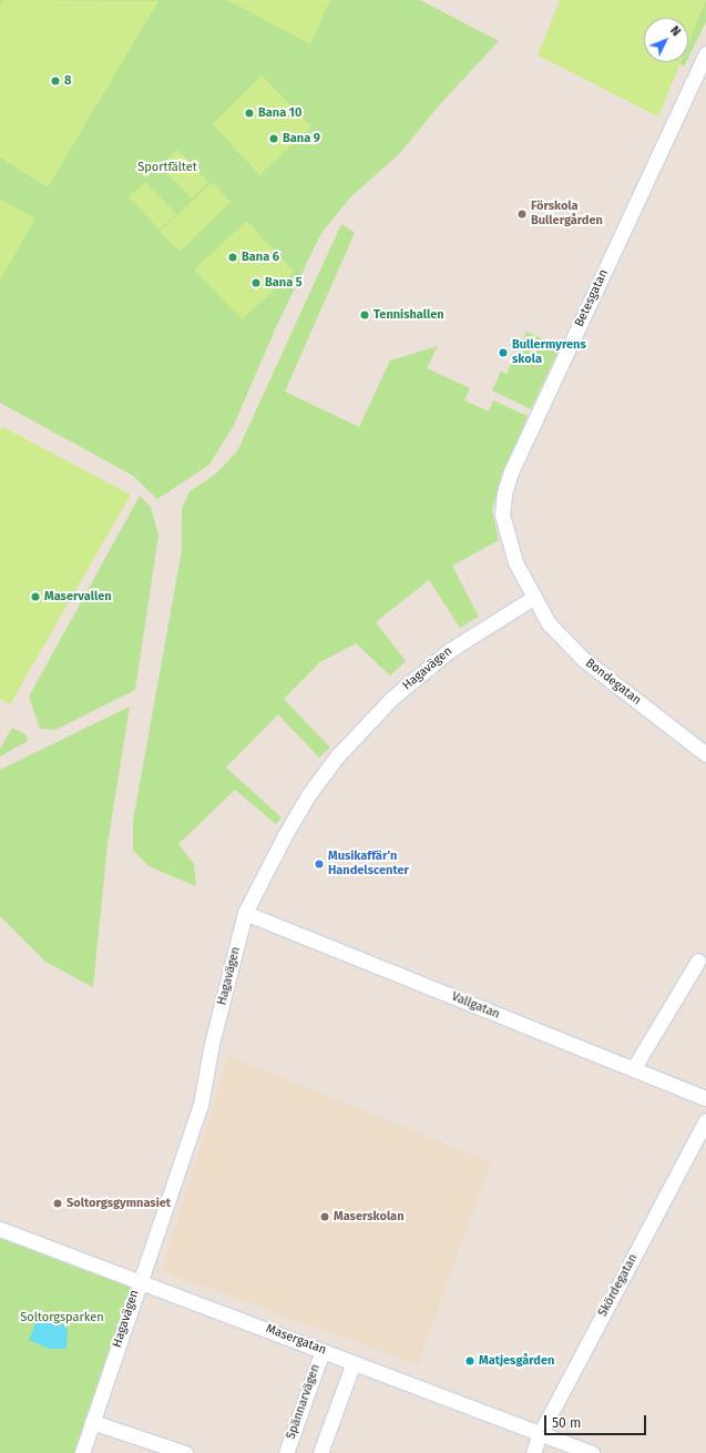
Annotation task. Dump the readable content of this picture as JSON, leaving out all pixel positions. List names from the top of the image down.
{
  "streets": {
    "street": [
      "Betesgatan",
      "Hagavägen",
      "Bondegatan",
      "Vallgatan",
      "Skördegatan",
      "Masergatan",
      "Spännarvägen"
    ]
  },
  "crossings": [
    ["Betesgatan", "Hagavägen"],
    ["Betesgatan", "Bondegatan"],
    ["Hagavägen", "Bondegatan"],
    ["Hagavägen", "Vallgatan"],
    ["Hagavägen", "Masergatan"],
    ["Skördegatan", "Masergatan"],
    ["Masergatan", "Spännarvägen"]
  ],
  "parks": ["Sportfältet", "Soltorgsparken"],
  "places": [
    "8",
    "Bana 10",
    "Bana 9",
    "Förskola Bullergården",
    "Bana 6",
    "Bana 5",
    "Tennishallen",
    "Bullermyrens skola",
    "Maservallen",
    "Musikaffär'n Handelscenter",
    "Soltorgsgymnasiet",
    "Maserskolan",
    "Matjesgården"
  ],
  "scale_bar": "50 m",
  "north": "top right"
}
